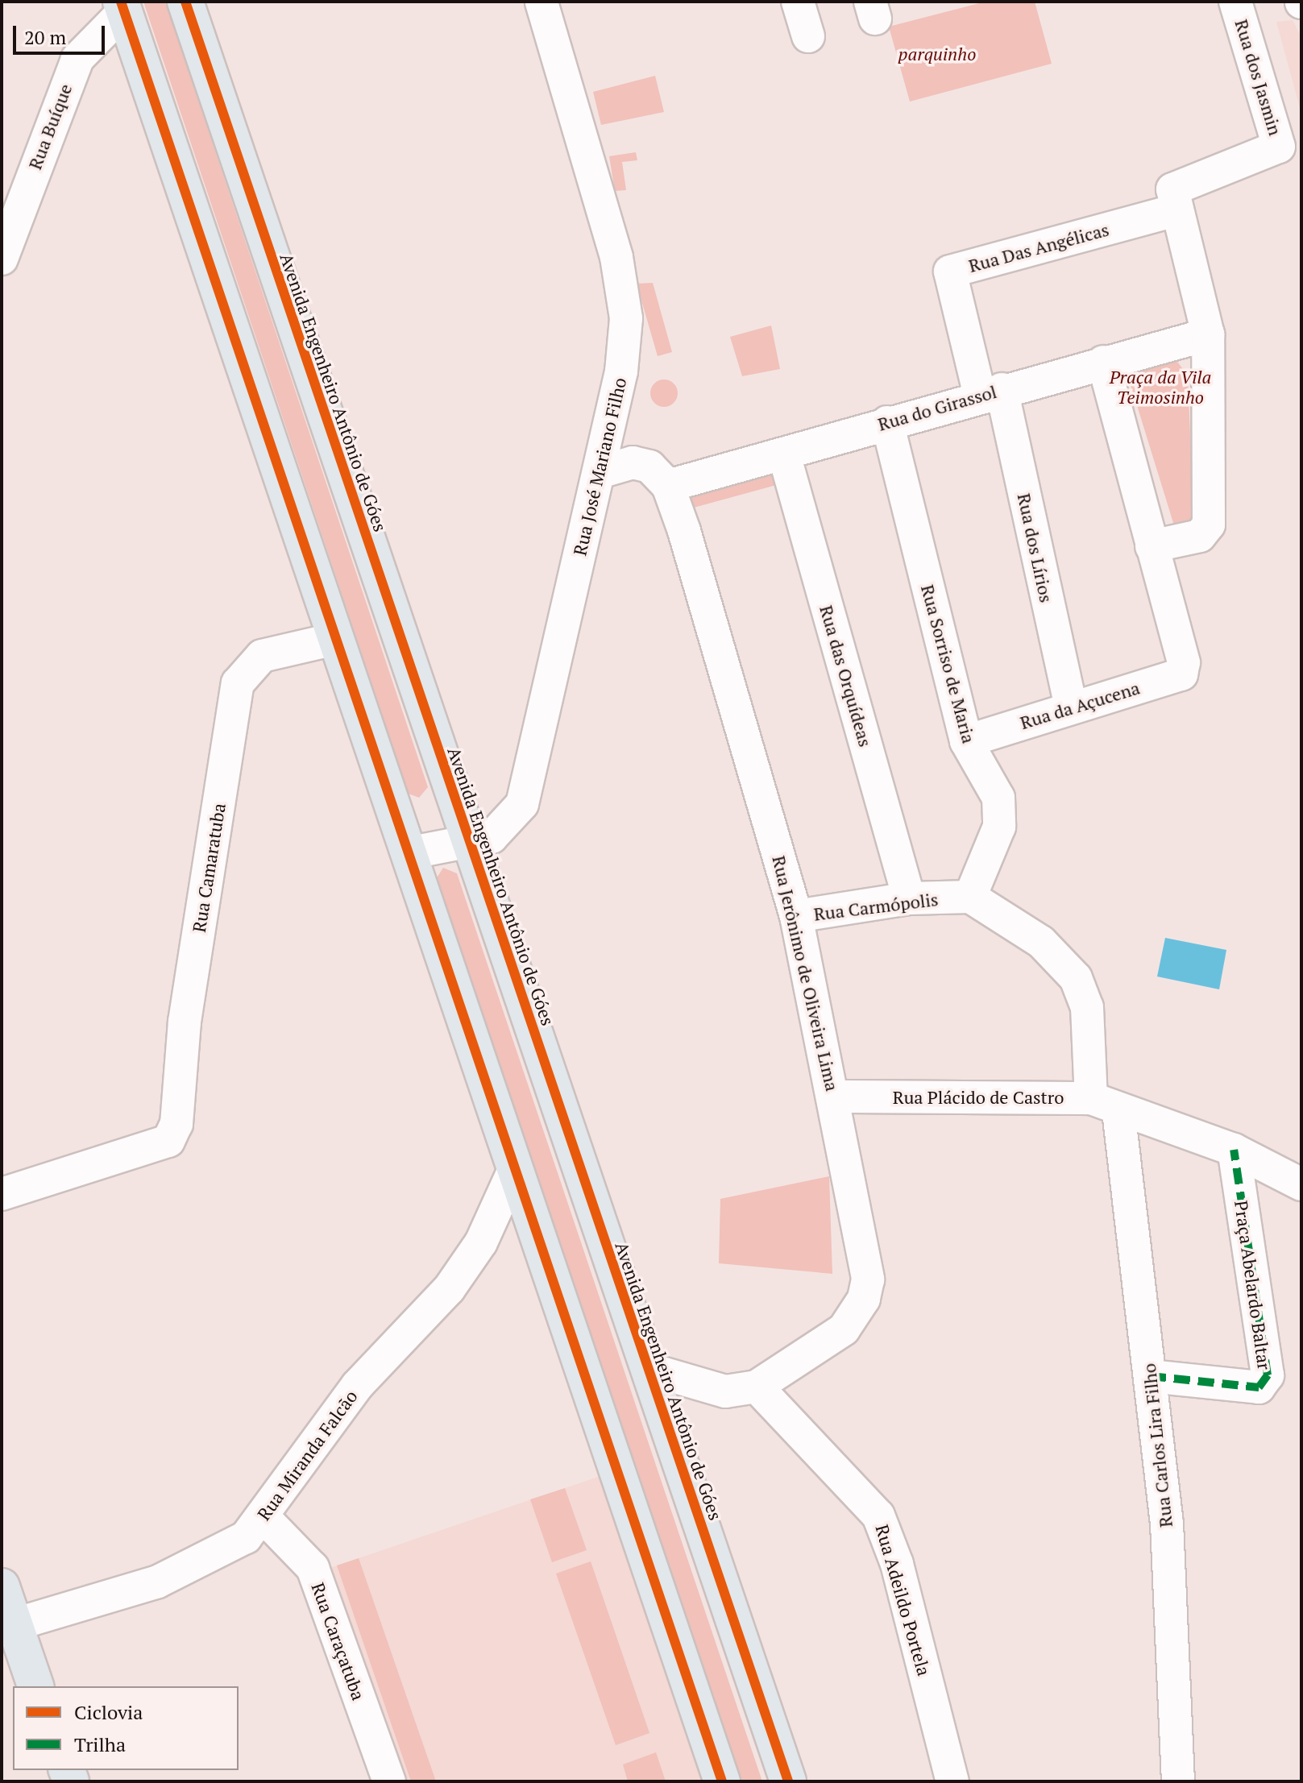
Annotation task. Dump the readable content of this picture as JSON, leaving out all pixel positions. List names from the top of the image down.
{
  "streets": {
    "main road": ["Avenida Engenheiro Antônio de Góes"],
    "street": [
      "Rua dos Jasmin",
      "Rua Buíque",
      "Rua Das Angélicas",
      "Rua do Girassol",
      "Rua José Mariano Filho",
      "Rua dos Lírios",
      "Rua Sorriso de Maria",
      "Rua das Orquídeas",
      "Rua da Açucena",
      "Rua Camaratuba",
      "Rua Carmópolis",
      "Rua Jerônimo de Oliveira Lima",
      "Rua Plácido de Castro",
      "Praça Abelardo Baltar",
      "Rua Carlos Lira Filho",
      "Rua Miranda Falcão",
      "Rua Adeildo Portela",
      "Rua Caraçatuba"
    ]
  },
  "crossings": [
    ["Rua dos Jasmin", "Rua Das Angélicas"],
    ["Rua Das Angélicas", "Rua do Girassol"],
    ["Rua Das Angélicas", "Rua dos Lírios"],
    ["Avenida Engenheiro Antônio de Góes", "Rua José Mariano Filho"],
    ["Avenida Engenheiro Antônio de Góes", "Rua Jerônimo de Oliveira Lima"],
    ["Rua do Girassol", "Rua dos Lírios"],
    ["Rua do Girassol", "Rua Sorriso de Maria"],
    ["Rua do Girassol", "Rua das Orquídeas"],
    ["Rua do Girassol", "Rua Jerônimo de Oliveira Lima"],
    ["Rua dos Lírios", "Rua da Açucena"],
    ["Rua Sorriso de Maria", "Rua da Açucena"],
    ["Rua Sorriso de Maria", "Rua Carmópolis"],
    ["Rua das Orquídeas", "Rua Carmópolis"],
    ["Rua Carmópolis", "Rua Jerônimo de Oliveira Lima"],
    ["Rua Jerônimo de Oliveira Lima", "Rua Plácido de Castro"],
    ["Rua Jerônimo de Oliveira Lima", "Rua Adeildo Portela"],
    ["Rua Plácido de Castro", "Rua Carlos Lira Filho"],
    ["Praça Abelardo Baltar", "Rua Carlos Lira Filho"],
    ["Rua Miranda Falcão", "Rua Caraçatuba"]
  ],
  "parks": ["parquinho", "Praça da Vila Teimosinho"],
  "legend": ["Ciclovia", "Trilha"],
  "scale_bar": "20 m"
}
